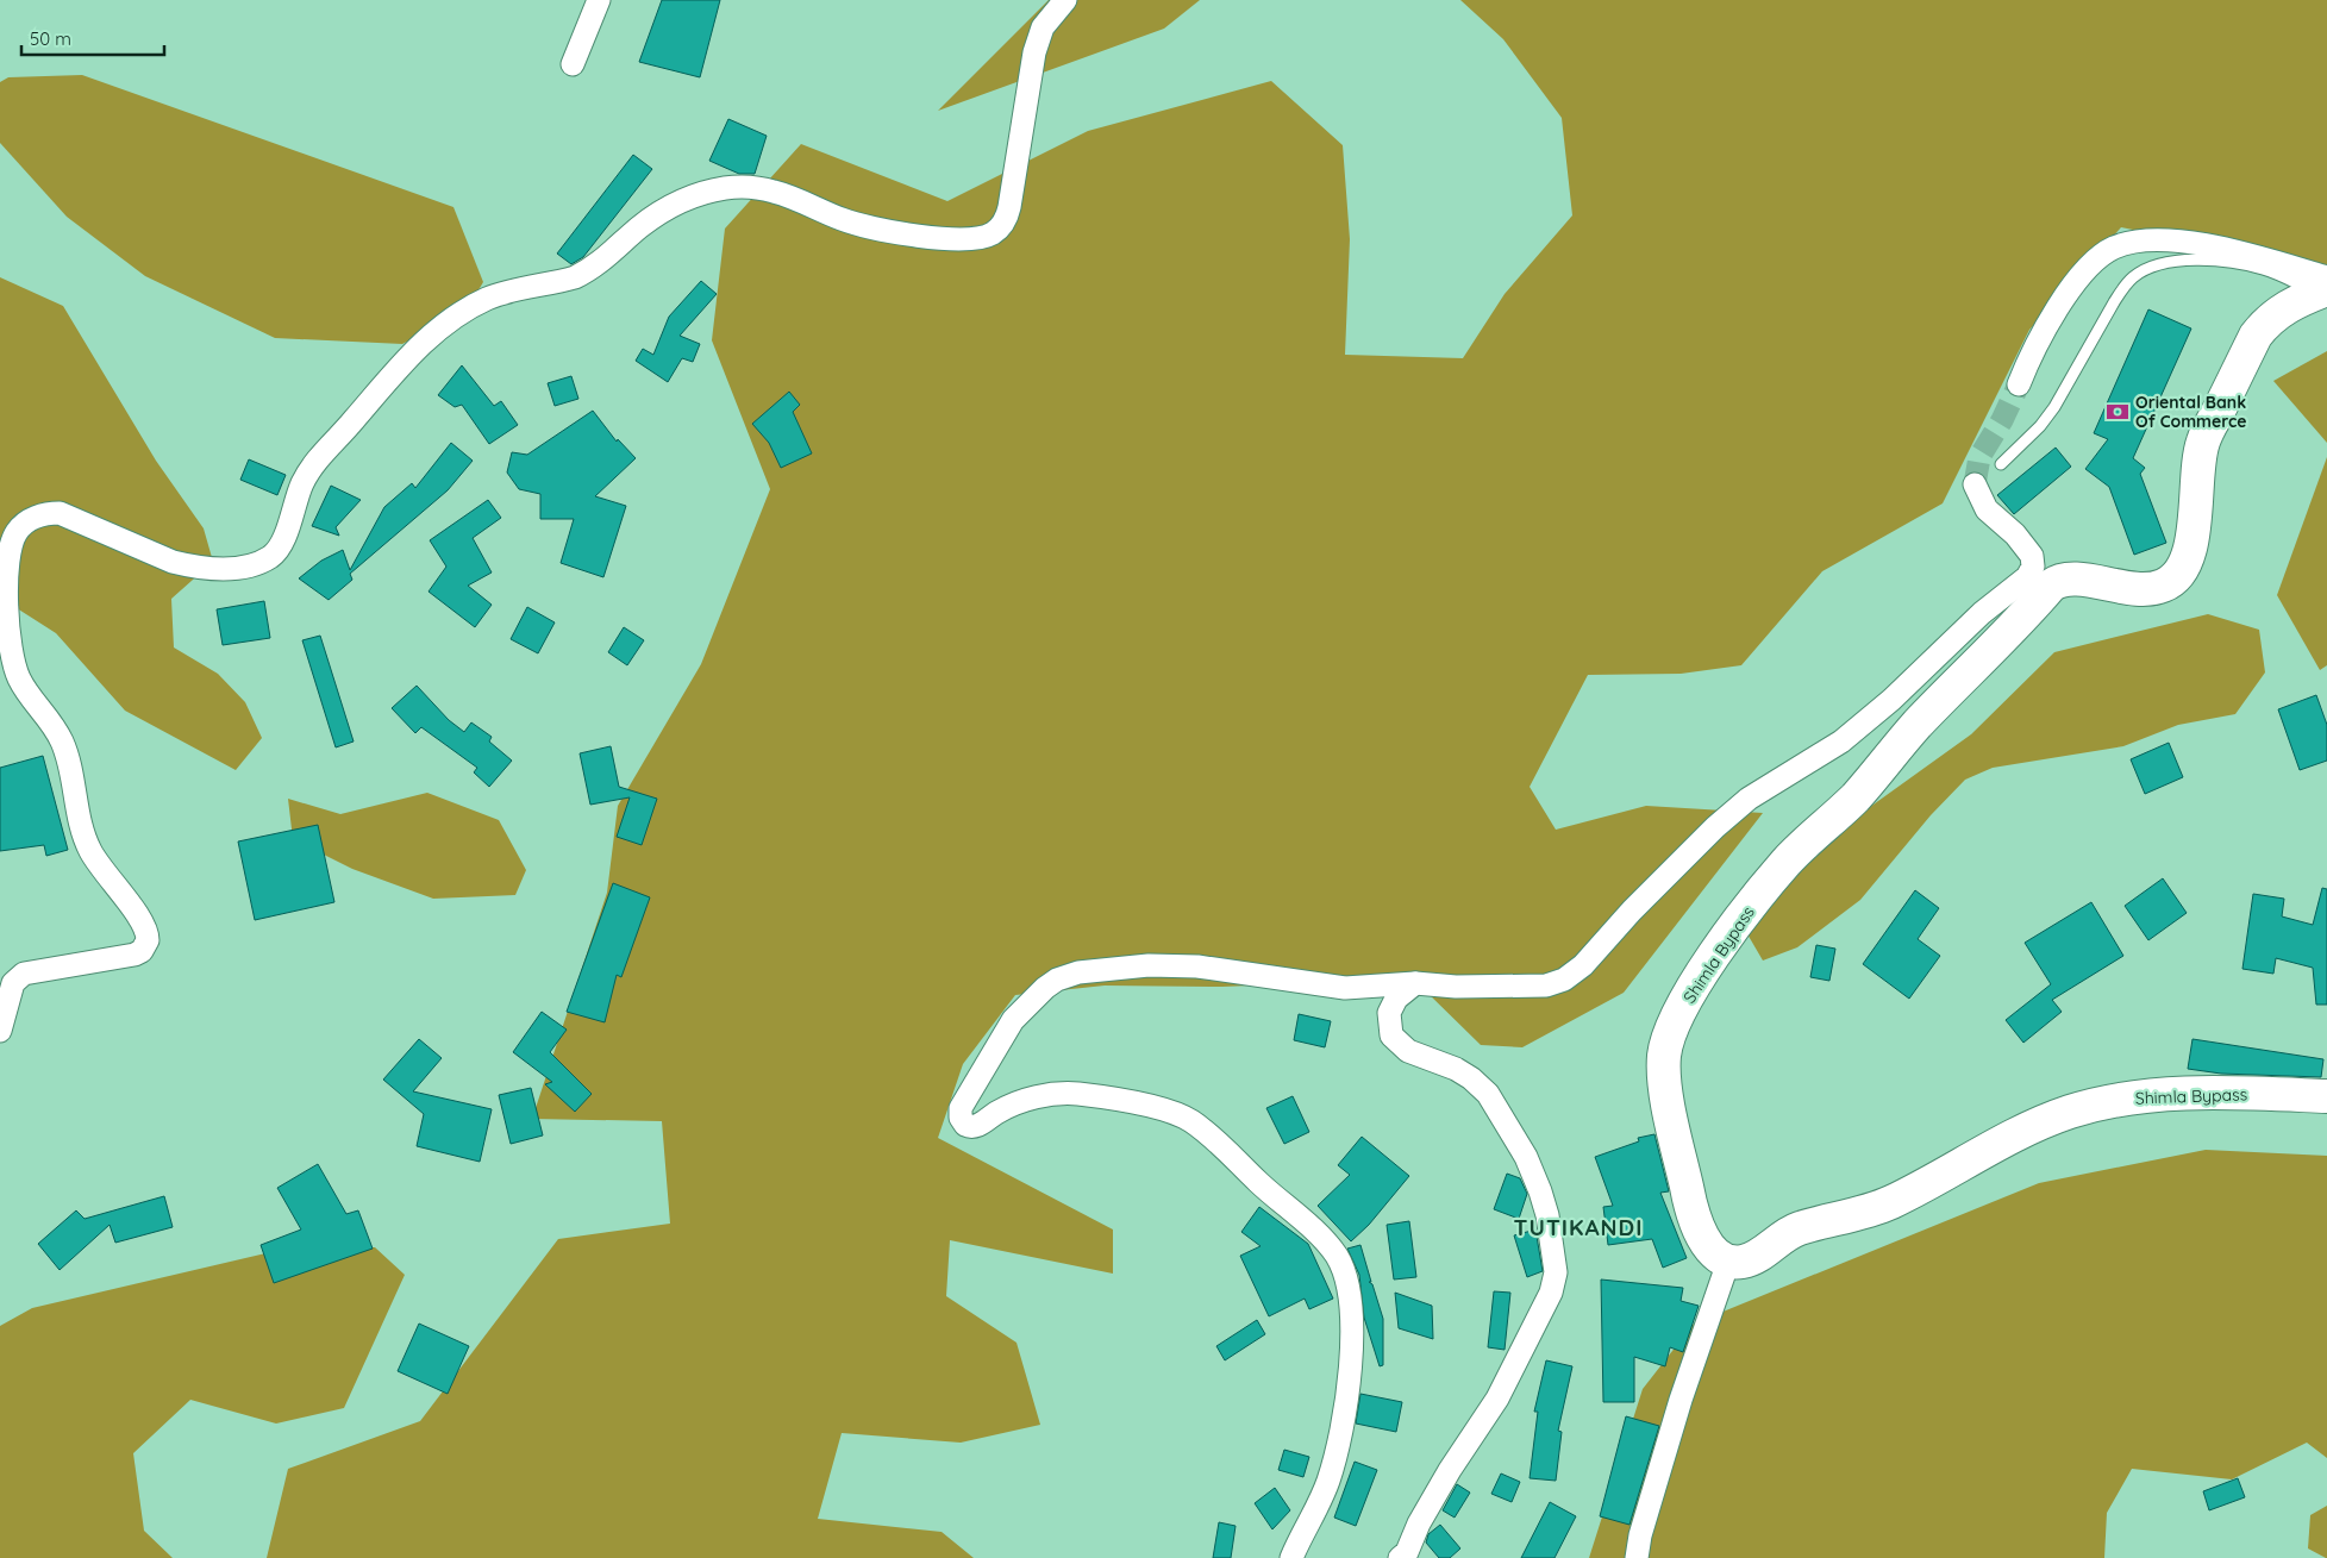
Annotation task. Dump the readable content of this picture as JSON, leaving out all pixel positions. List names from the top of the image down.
{
  "streets": {
    "highway": ["Shimla Bypass"]
  },
  "districts": ["TUTIKANDI"],
  "places": {
    "bank": ["Oriental Bank Of Commerce"]
  },
  "scale_bar": "50 m"
}
